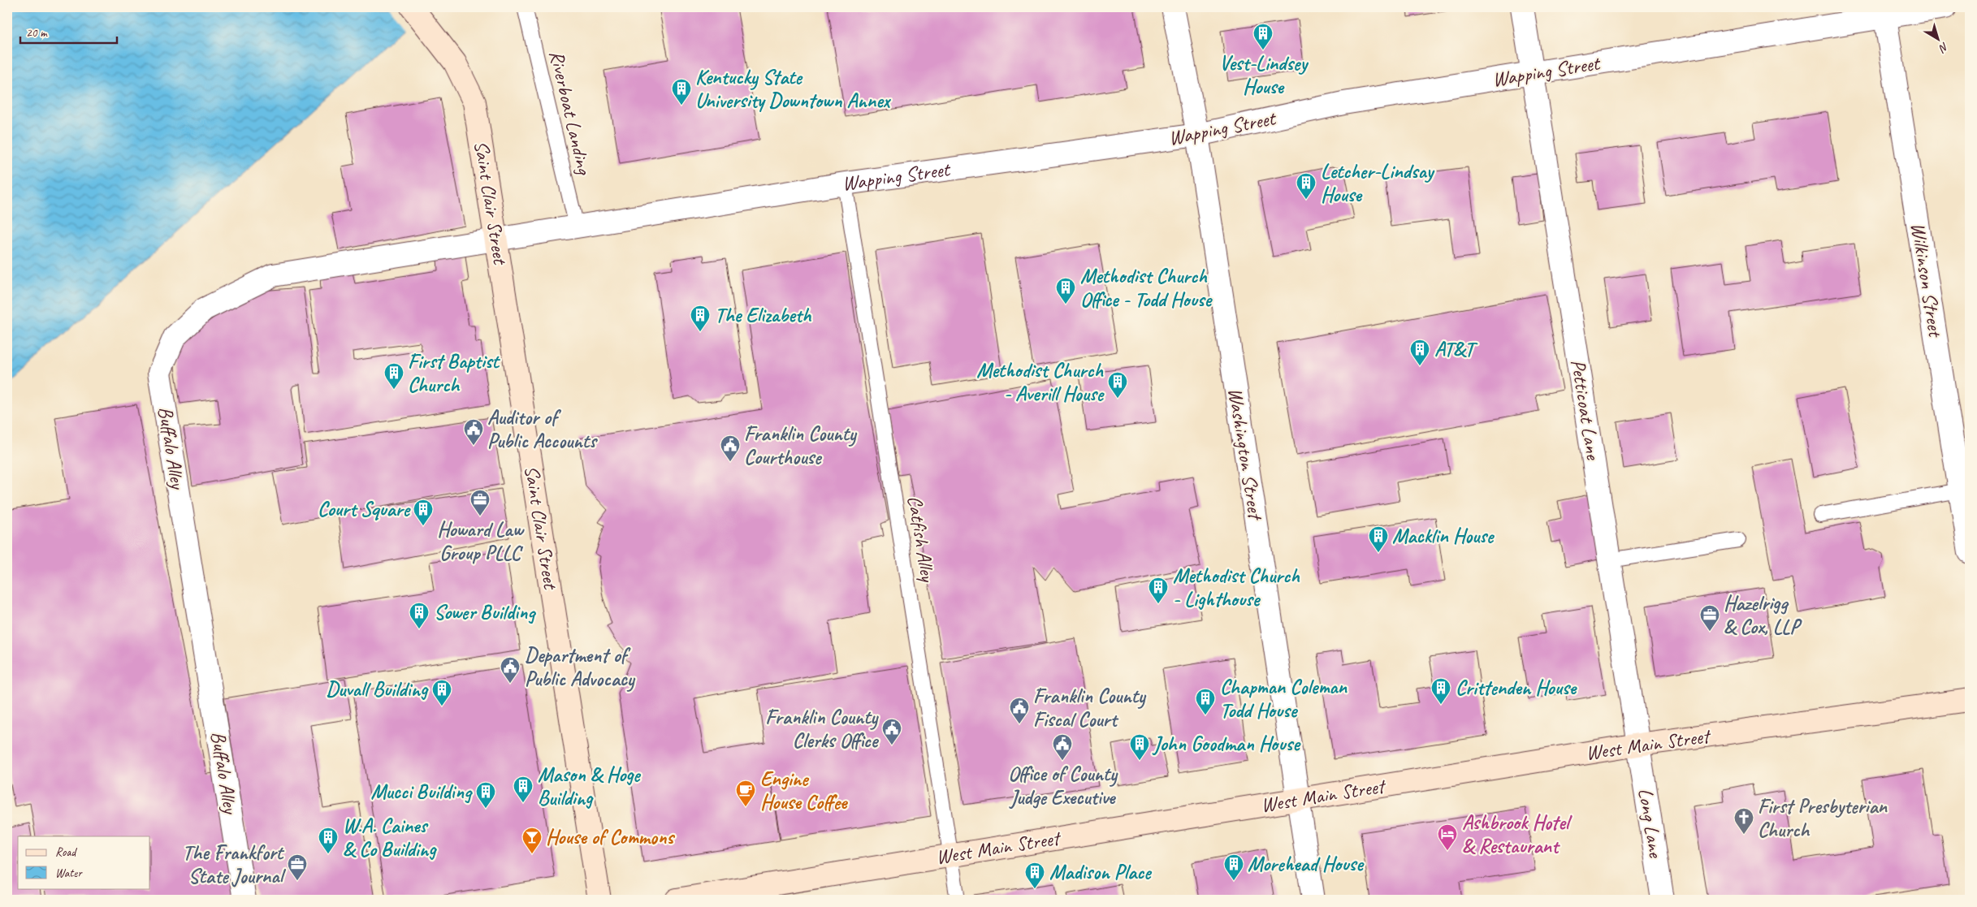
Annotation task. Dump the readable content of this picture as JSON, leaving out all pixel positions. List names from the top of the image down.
{
  "streets": {
    "main road": ["Saint Clair Street", "West Main Street"],
    "street": [
      "Wapping Street",
      "Wilkinson Street",
      "Petticoat Lane",
      "Buffalo Alley",
      "Washington Street",
      "Long Lane"
    ],
    "lane": ["Riverboat Landing", "Catfish Alley"]
  },
  "crossings": [
    ["Wapping Street", "Riverboat Landing"],
    ["Wapping Street", "Saint Clair Street"],
    ["Wapping Street", "Wilkinson Street"],
    ["Wapping Street", "Petticoat Lane"],
    ["Wapping Street", "Buffalo Alley"],
    ["Wapping Street", "Washington Street"],
    ["Wapping Street", "Catfish Alley"],
    ["Saint Clair Street", "Buffalo Alley"],
    ["Petticoat Lane", "West Main Street"],
    ["Petticoat Lane", "Long Lane"],
    ["Washington Street", "West Main Street"],
    ["Catfish Alley", "West Main Street"],
    ["West Main Street", "Long Lane"]
  ],
  "places": {
    "building": [
      "Vest-Lindsey House",
      "Kentucky State University Downtown Annex",
      "Letcher-Lindsay House",
      "Methodist Church Office - Todd House",
      "The Elizabeth",
      "AT&T",
      "First Baptist Church",
      "Methodist Church - Averill House",
      "Court Square",
      "Macklin House",
      "Methodist Church - Lighthouse",
      "Sower Building",
      "Crittenden House",
      "Duvall Building",
      "Chapman Coleman Todd House",
      "John Goodman House",
      "Mason & Hoge Building",
      "Mucci Building",
      "W.A. Caines & Co Building",
      "Morehead House",
      "Madison Place"
    ],
    "public building": [
      "Auditor of Public Accounts",
      "Franklin County Courthouse",
      "Department of Public Advocacy",
      "Franklin County Fiscal Court",
      "Franklin County Clerks Office",
      "Office of County Judge Executive"
    ],
    "office": ["Howard Law Group PLLC", "Hazelrigg & Cox, LLP", "The Frankfort State Journal"],
    "cafe": ["Engine House Coffee"],
    "church": ["First Presbyterian Church"],
    "hotel": ["Ashbrook Hotel & Restaurant"],
    "bar": ["House of Commons"]
  },
  "legend": ["Road", "Water"],
  "scale_bar": "20 m",
  "north": "bottom right"
}
